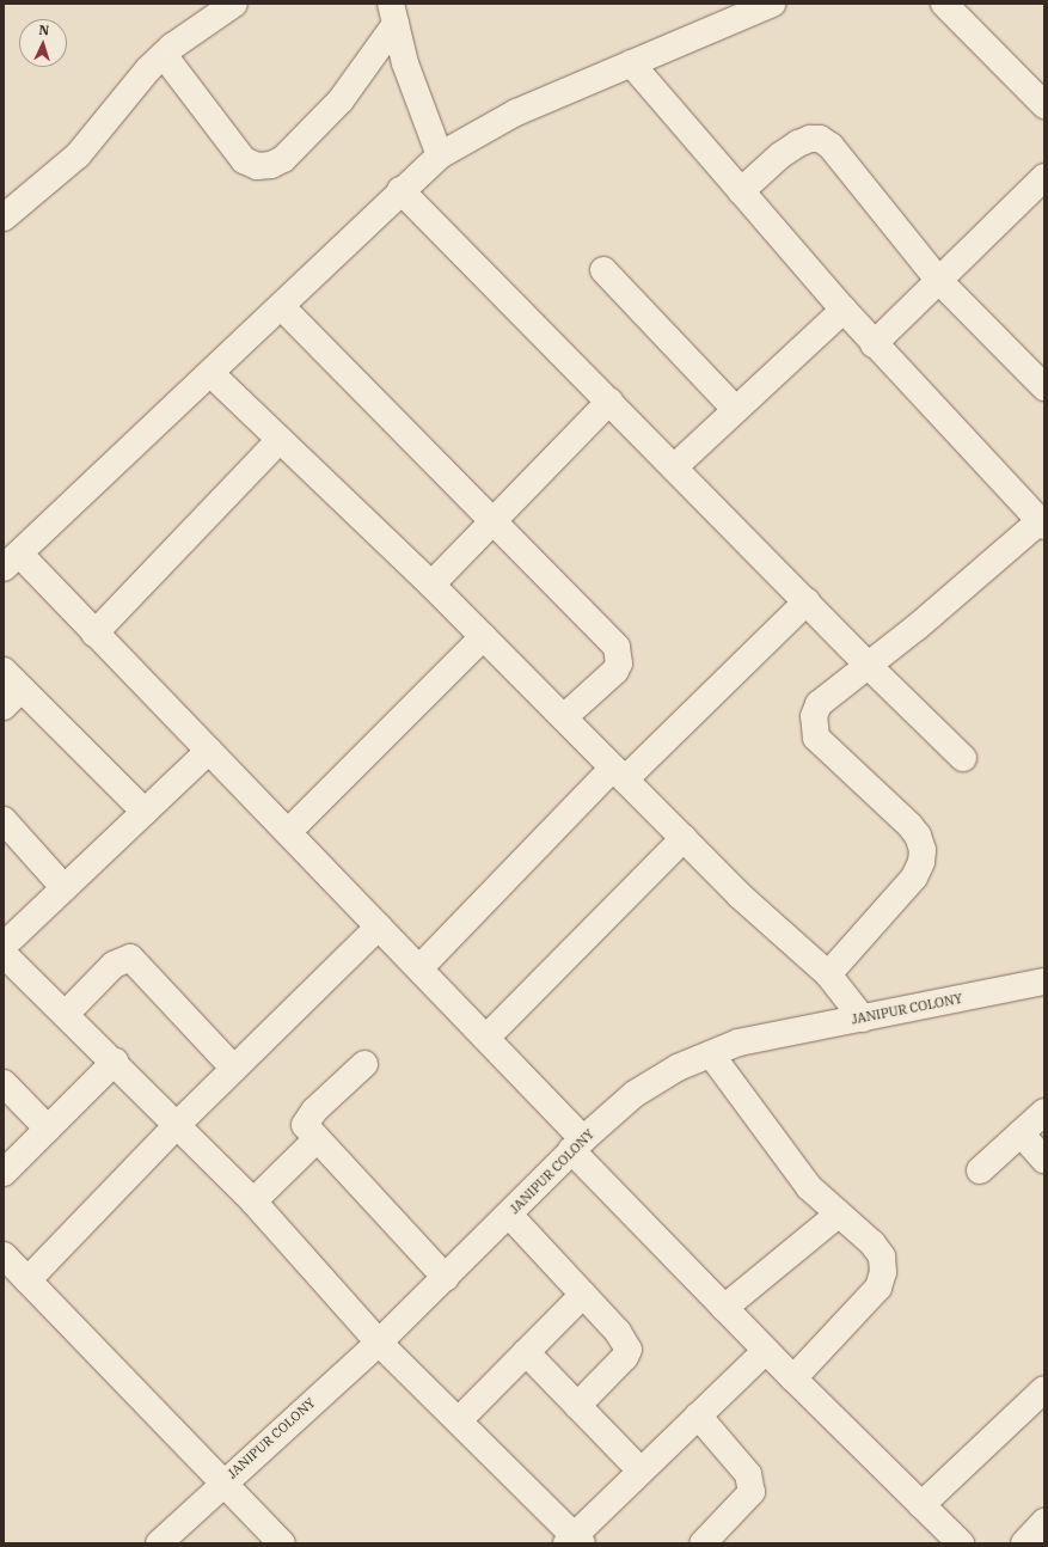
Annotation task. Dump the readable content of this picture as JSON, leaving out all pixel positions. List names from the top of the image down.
{
  "streets": {
    "street": ["JANIPUR COLONY"]
  },
  "north": "top"
}
